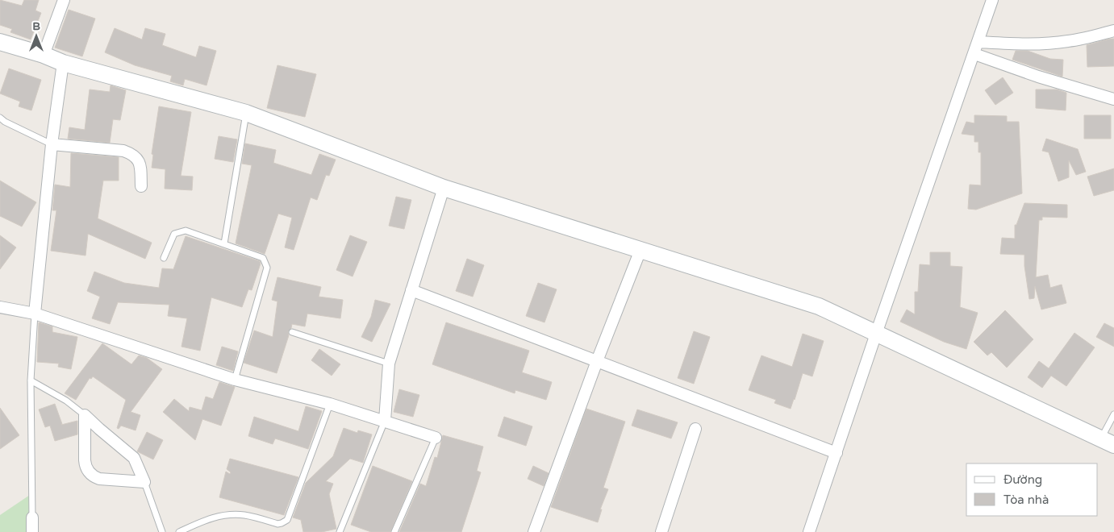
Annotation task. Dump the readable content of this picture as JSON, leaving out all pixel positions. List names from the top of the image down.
{
  "legend": ["Đường", "Tòa nhà"],
  "north": "top"
}
